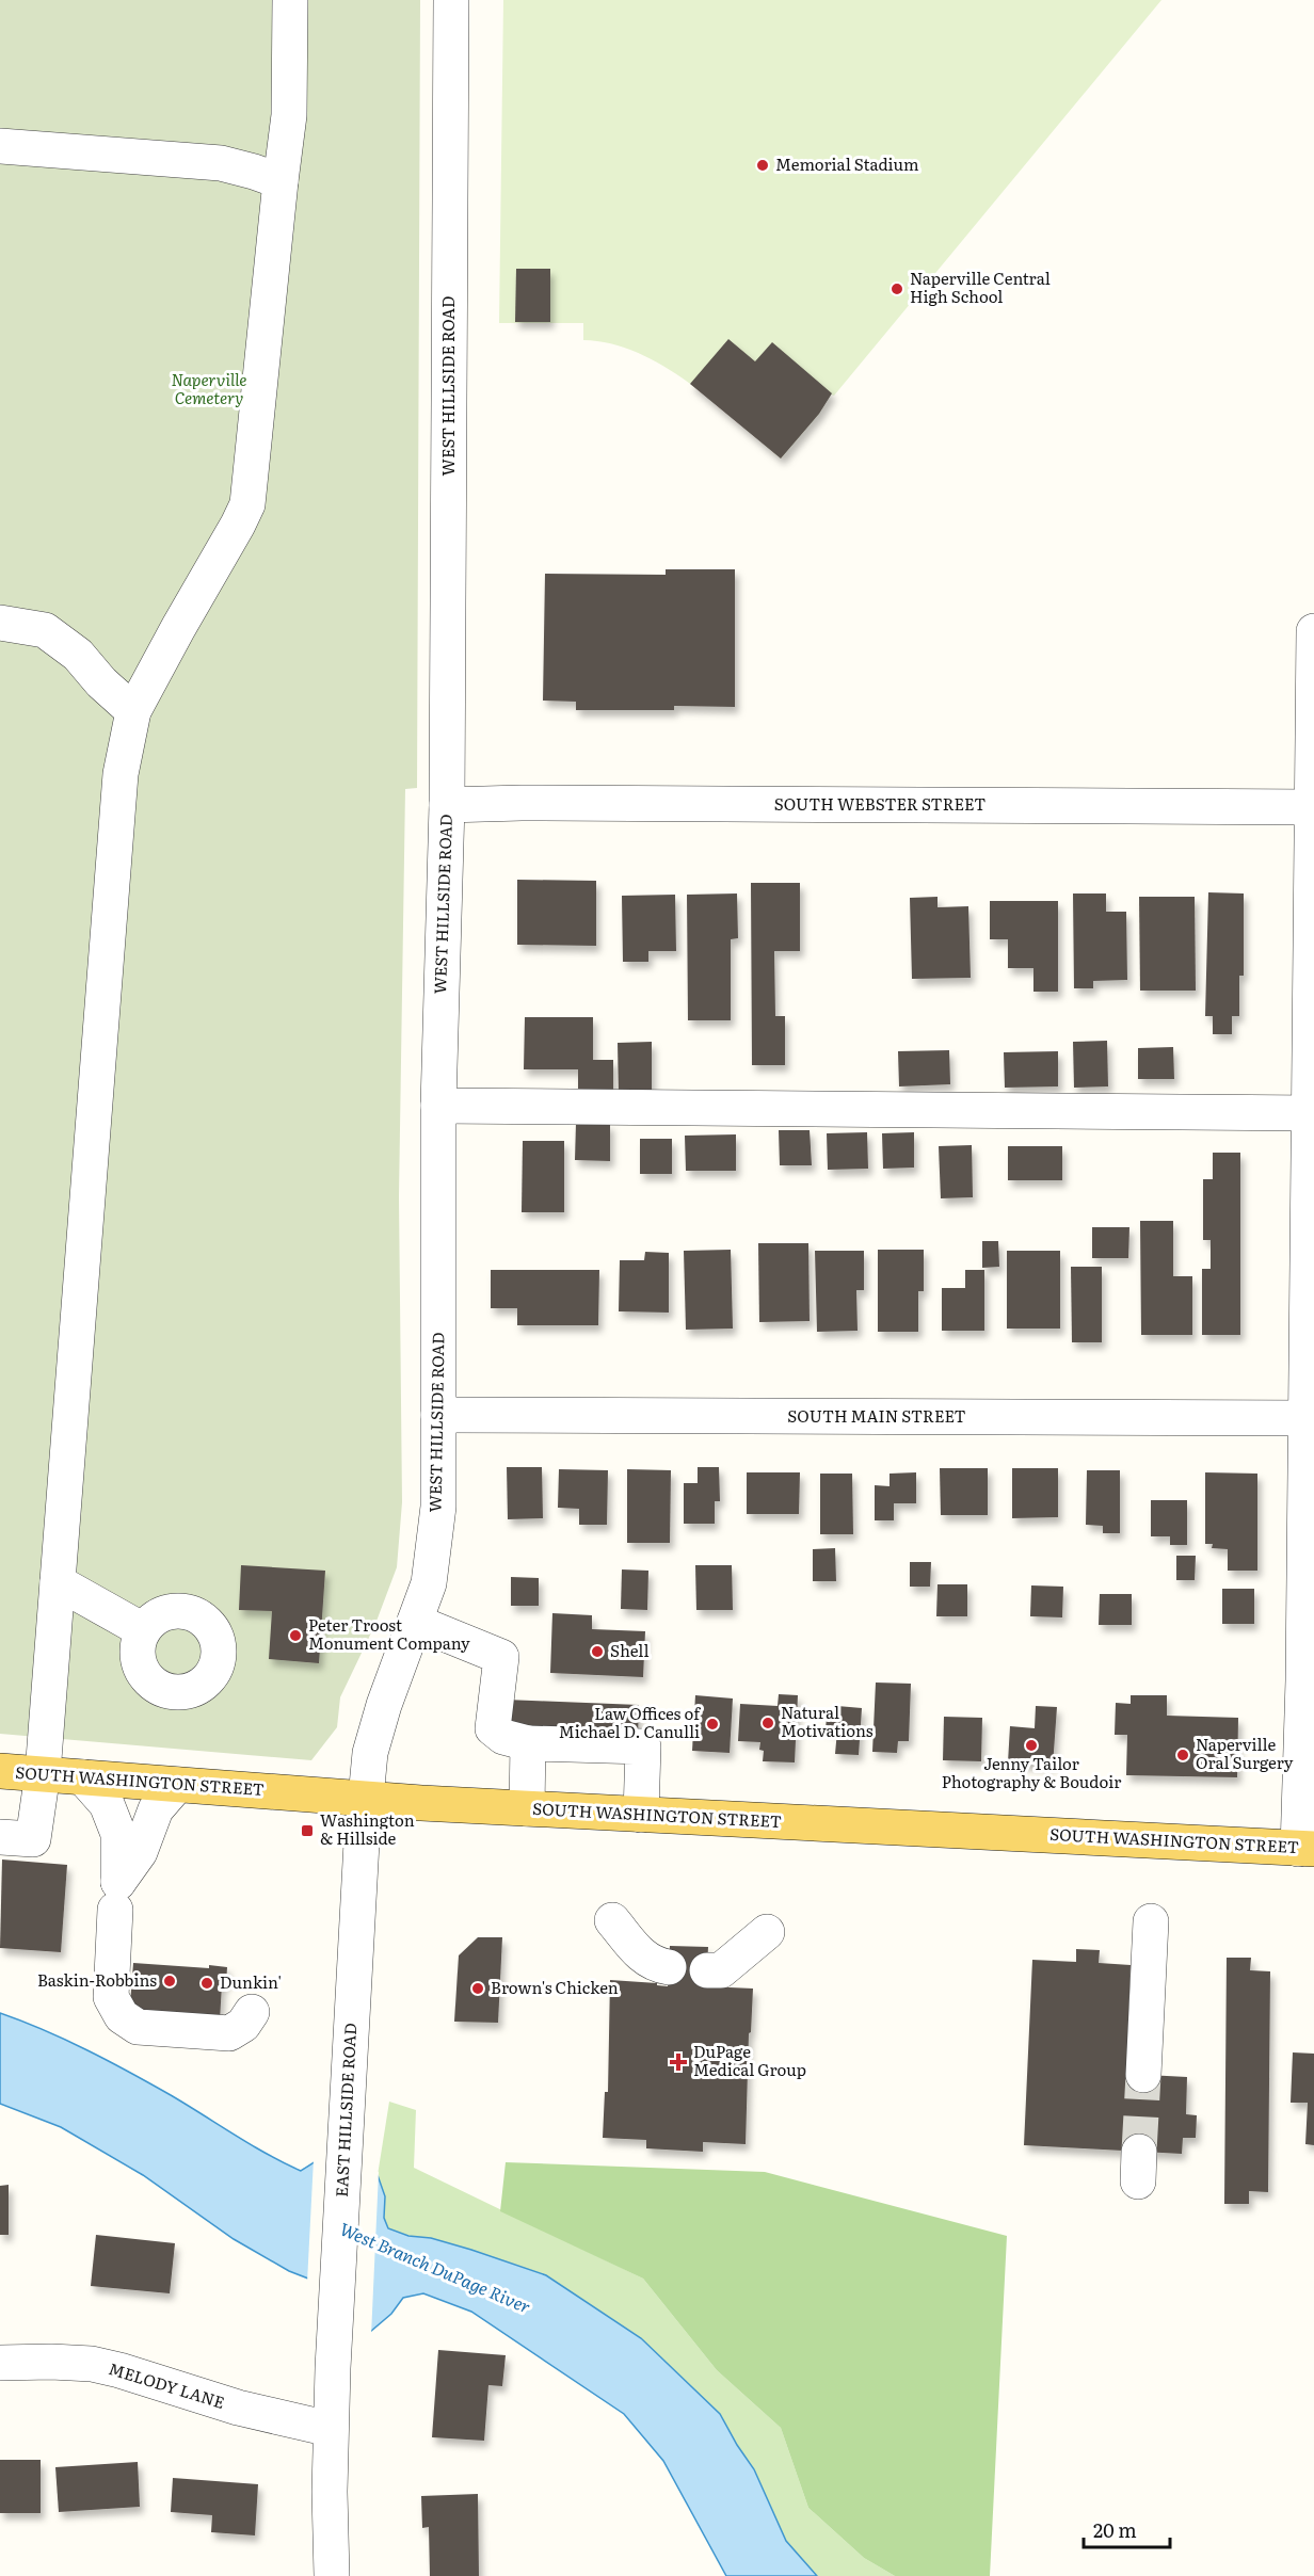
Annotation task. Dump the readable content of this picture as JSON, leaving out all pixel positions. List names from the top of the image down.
{
  "streets": {
    "main road": ["SOUTH WASHINGTON STREET"],
    "street": [
      "WEST HILLSIDE ROAD",
      "SOUTH WEBSTER STREET",
      "SOUTH MAIN STREET",
      "EAST HILLSIDE ROAD",
      "MELODY LANE"
    ]
  },
  "crossings": [
    ["WEST HILLSIDE ROAD", "SOUTH WEBSTER STREET"],
    ["WEST HILLSIDE ROAD", "SOUTH MAIN STREET"],
    ["WEST HILLSIDE ROAD", "SOUTH WASHINGTON STREET"],
    ["WEST HILLSIDE ROAD", "EAST HILLSIDE ROAD"],
    ["SOUTH WASHINGTON STREET", "EAST HILLSIDE ROAD"],
    ["EAST HILLSIDE ROAD", "MELODY LANE"]
  ],
  "water": ["West Branch DuPage River"],
  "parks": ["Naperville Cemetery"],
  "places": {
    "other": [
      "Memorial Stadium",
      "Naperville Central High School",
      "Peter Troost Monument Company",
      "Shell",
      "Natural Motivations",
      "Law Offices of Michael D. Canulli",
      "Jenny Tailor Photography & Boudoir",
      "Naperville Oral Surgery",
      "Baskin-Robbins",
      "Dunkin'",
      "Brown's Chicken"
    ],
    "transit": ["Washington & Hillside"],
    "health": ["DuPage Medical Group"]
  },
  "scale_bar": "20 m"
}
